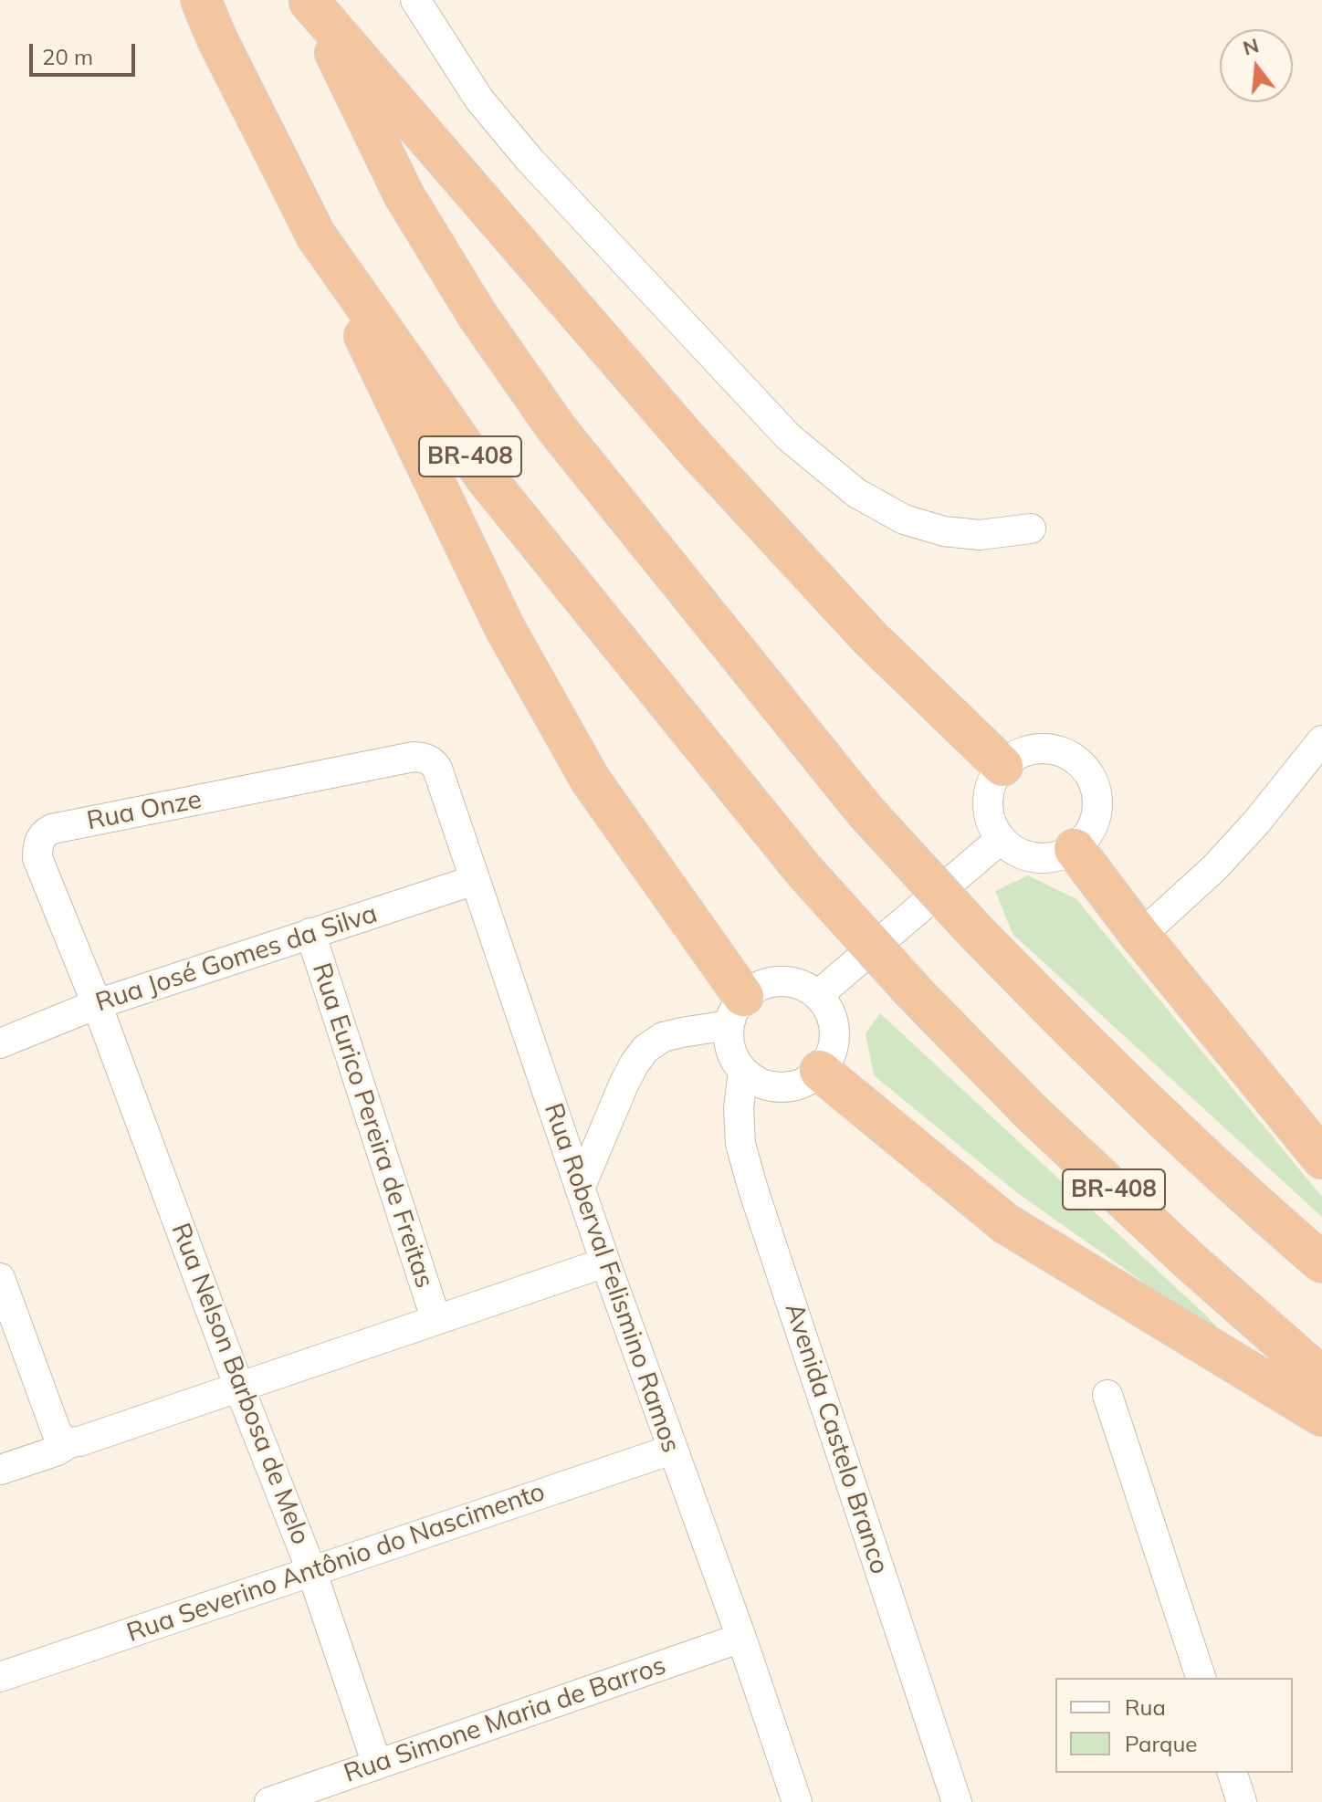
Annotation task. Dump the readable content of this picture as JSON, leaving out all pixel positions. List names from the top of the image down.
{
  "streets": {
    "highway": ["BR-408"],
    "street": [
      "Rua Onze",
      "Rua José Gomes da Silva",
      "Rua Eurico Pereira de Freitas",
      "Rua Roberval Felismino Ramos",
      "Rua Nelson Barbosa de Melo",
      "Avenida Castelo Branco",
      "Rua Severino Antônio do Nascimento",
      "Rua Simone Maria de Barros"
    ]
  },
  "crossings": [
    ["Rua Onze", "Rua José Gomes da Silva"],
    ["Rua Onze", "Rua Roberval Felismino Ramos"],
    ["Rua Onze", "Rua Nelson Barbosa de Melo"],
    ["Rua José Gomes da Silva", "Rua Eurico Pereira de Freitas"],
    ["Rua José Gomes da Silva", "Rua Roberval Felismino Ramos"],
    ["Rua José Gomes da Silva", "Rua Nelson Barbosa de Melo"],
    ["Rua Roberval Felismino Ramos", "Rua Severino Antônio do Nascimento"],
    ["Rua Roberval Felismino Ramos", "Rua Simone Maria de Barros"],
    ["Rua Nelson Barbosa de Melo", "Rua Severino Antônio do Nascimento"],
    ["Rua Nelson Barbosa de Melo", "Rua Simone Maria de Barros"]
  ],
  "legend": ["Rua", "Parque"],
  "scale_bar": "20 m",
  "north": "top"
}
